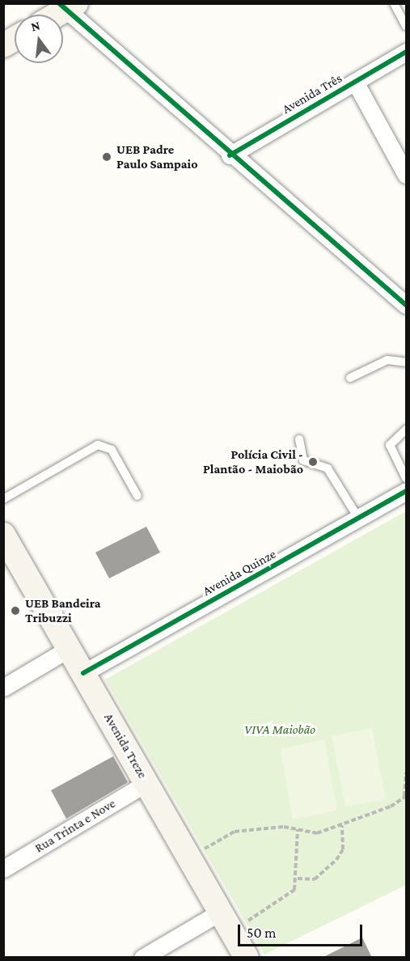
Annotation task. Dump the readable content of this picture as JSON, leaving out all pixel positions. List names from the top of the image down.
{
  "streets": {
    "main road": ["Avenida Treze"],
    "street": ["Avenida Três", "Avenida Quinze", "Rua Trinta e Nove"]
  },
  "crossings": [
    ["Avenida Quinze", "Avenida Treze"],
    ["Avenida Treze", "Rua Trinta e Nove"]
  ],
  "parks": ["VIVA Maiobão"],
  "places": ["UEB Padre Paulo Sampaio", "Polícia Civil - Plantão - Maiobão", "UEB Bandeira Tribuzzi"],
  "scale_bar": "50 m",
  "north": "top"
}
